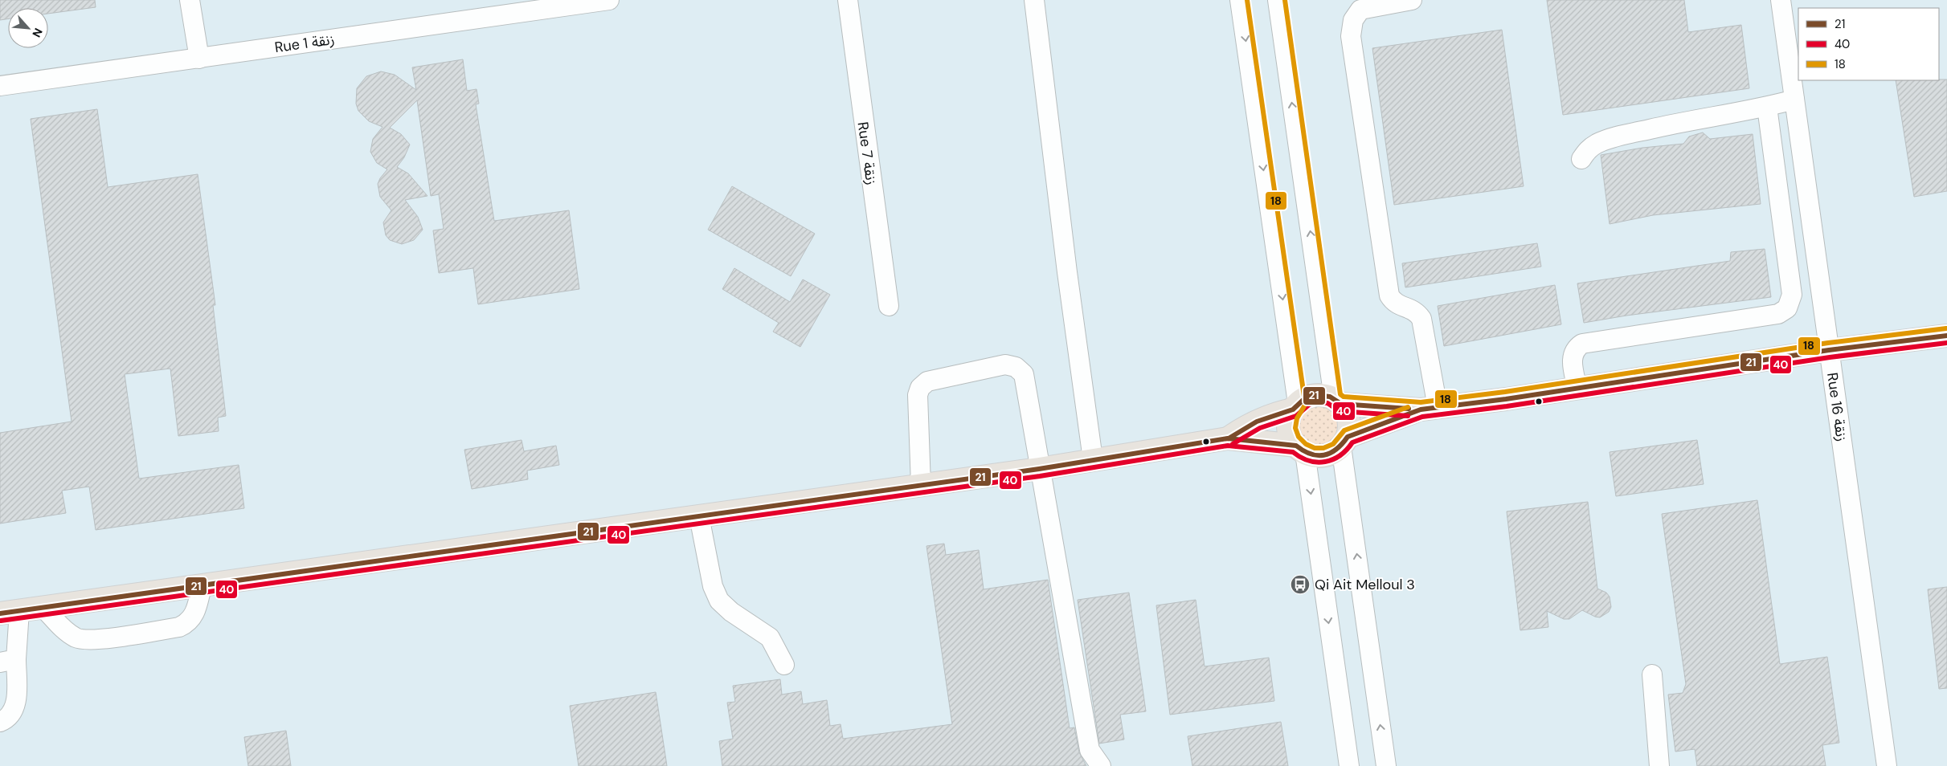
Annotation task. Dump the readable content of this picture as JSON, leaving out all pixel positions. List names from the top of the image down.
{
  "streets": {
    "street": ["Rue 1 زنقة", "Rue 7 زنقة", "Rue 16 زنقة"]
  },
  "places": {
    "bus stop": ["Qi Ait Melloul 3"]
  },
  "lines": ["transit line 18", "transit line 21", "transit line 40"],
  "legend": ["21", "40", "18"],
  "north": "bottom right"
}
